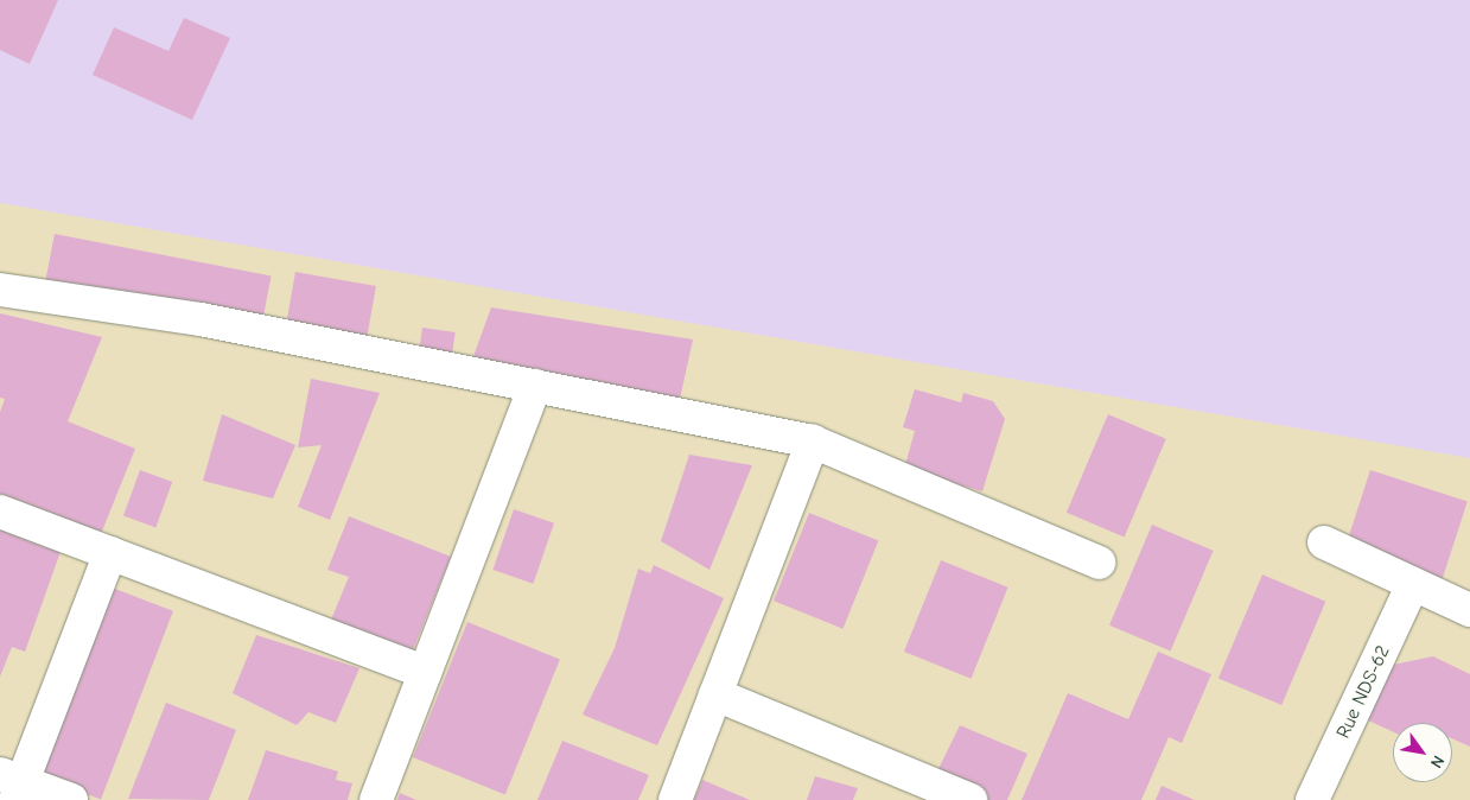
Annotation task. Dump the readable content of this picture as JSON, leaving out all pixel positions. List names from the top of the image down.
{
  "streets": {
    "street": ["Rue NDS-62"]
  },
  "north": "bottom right"
}
